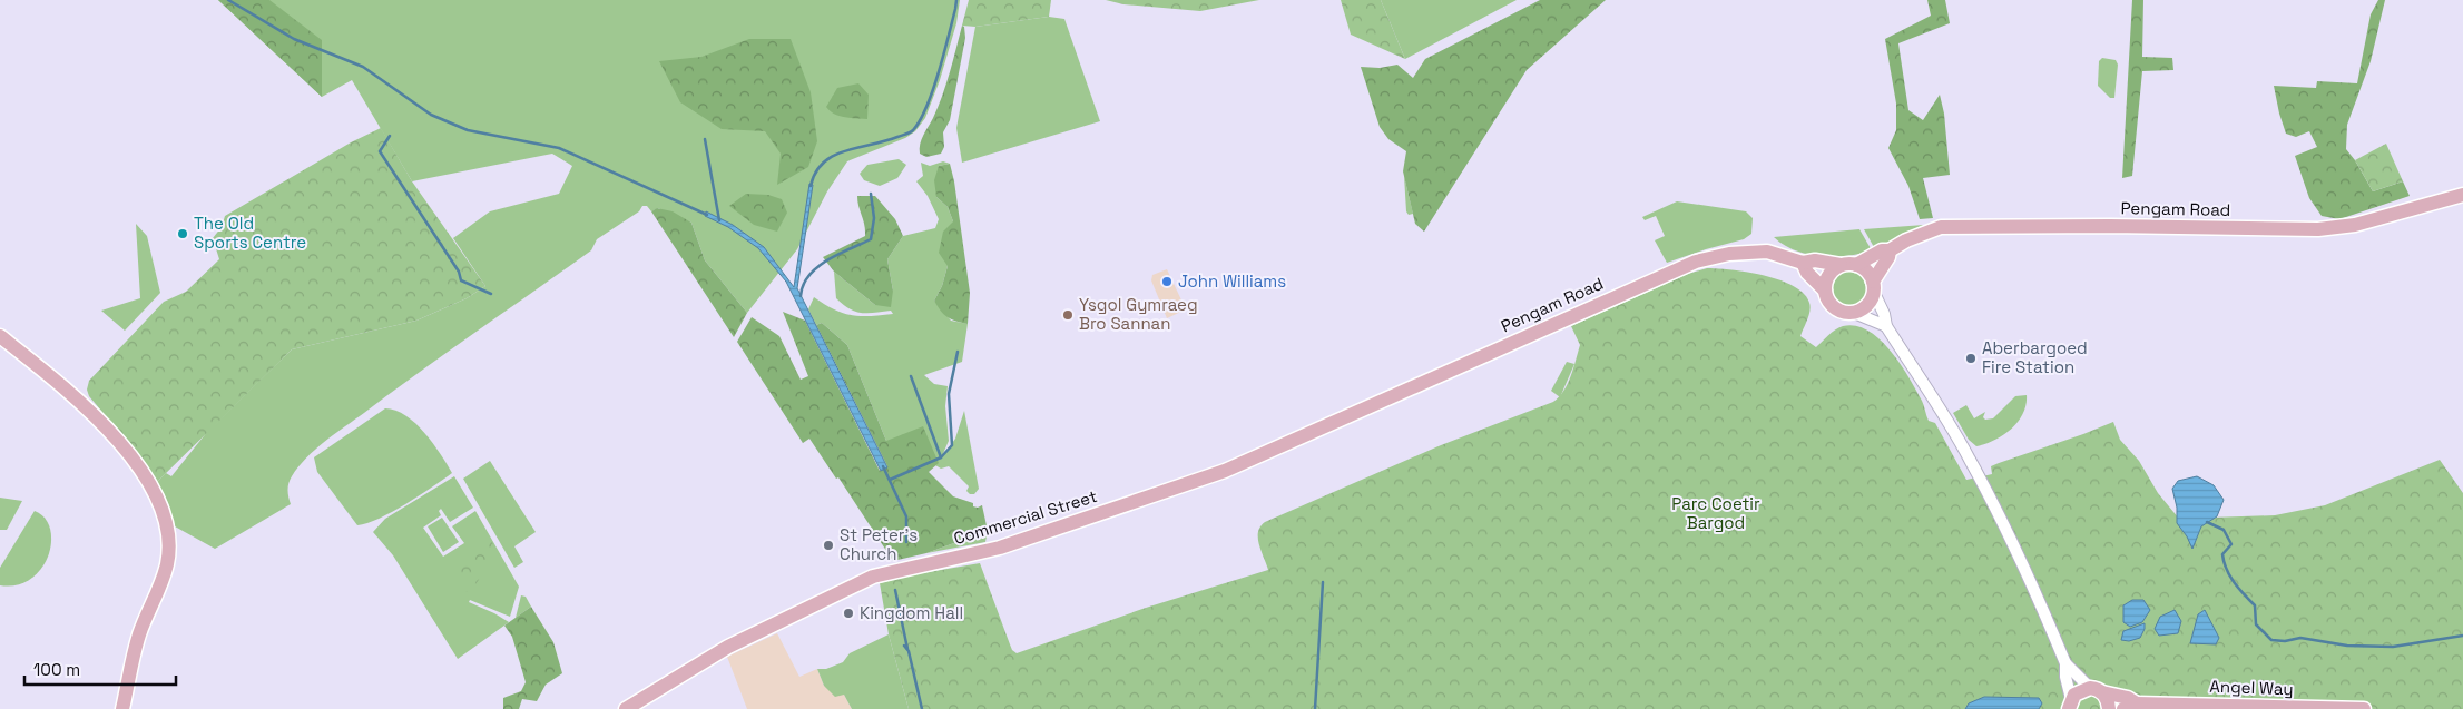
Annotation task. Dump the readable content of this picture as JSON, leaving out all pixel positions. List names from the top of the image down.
{
  "streets": {
    "main road": ["Pengam Road", "Commercial Street", "Angel Way"]
  },
  "crossings": [
    ["Pengam Road", "Commercial Street"]
  ],
  "parks": ["Parc Coetir Bargod"],
  "places": [
    "The Old Sports Centre",
    "John Williams",
    "Ysgol Gymraeg Bro Sannan",
    "Aberbargoed Fire Station",
    "St Peter's Church",
    "Kingdom Hall"
  ],
  "scale_bar": "100 m"
}
